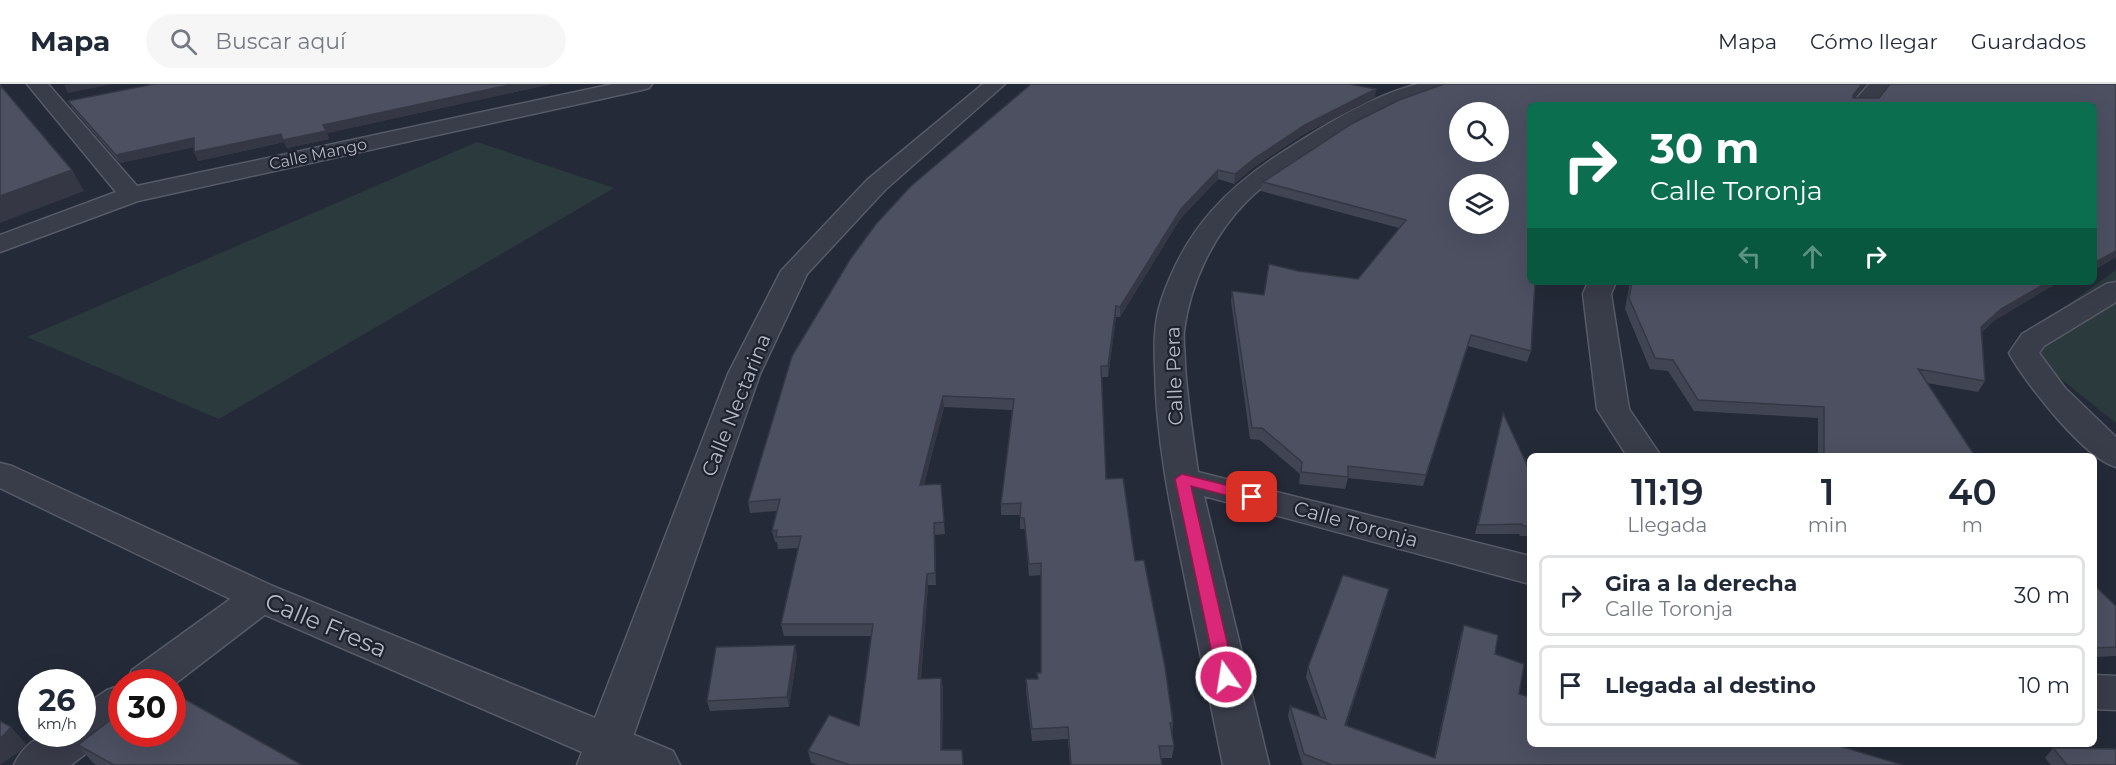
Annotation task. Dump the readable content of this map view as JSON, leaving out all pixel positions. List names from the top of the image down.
{
  "streets": {
    "street": [
      "Calle Mango",
      "Calle Pera",
      "Calle Nectarina",
      "Calle Toronja",
      "Calle Fresa"
    ]
  },
  "crossings": [
    ["Calle Pera", "Calle Toronja"],
    ["Calle Nectarina", "Calle Fresa"]
  ],
  "page": {
    "header": "Mapa",
    "search": "Buscar aquí",
    "nav": ["Mapa", "Cómo llegar", "Guardados"],
    "turn": ["30 m", "Calle Toronja"],
    "eta": [
      "11:19",
      "Llegada",
      "1",
      "min",
      "40",
      "m"
    ],
    "list": [
      {
        "name": "Gira a la derecha",
        "note": "Calle Toronja",
        "value": "30 m"
      },
      {
        "name": "Llegada al destino",
        "value": "10 m"
      }
    ],
    "speed": "26 km/h",
    "limit": "30"
  }
}
